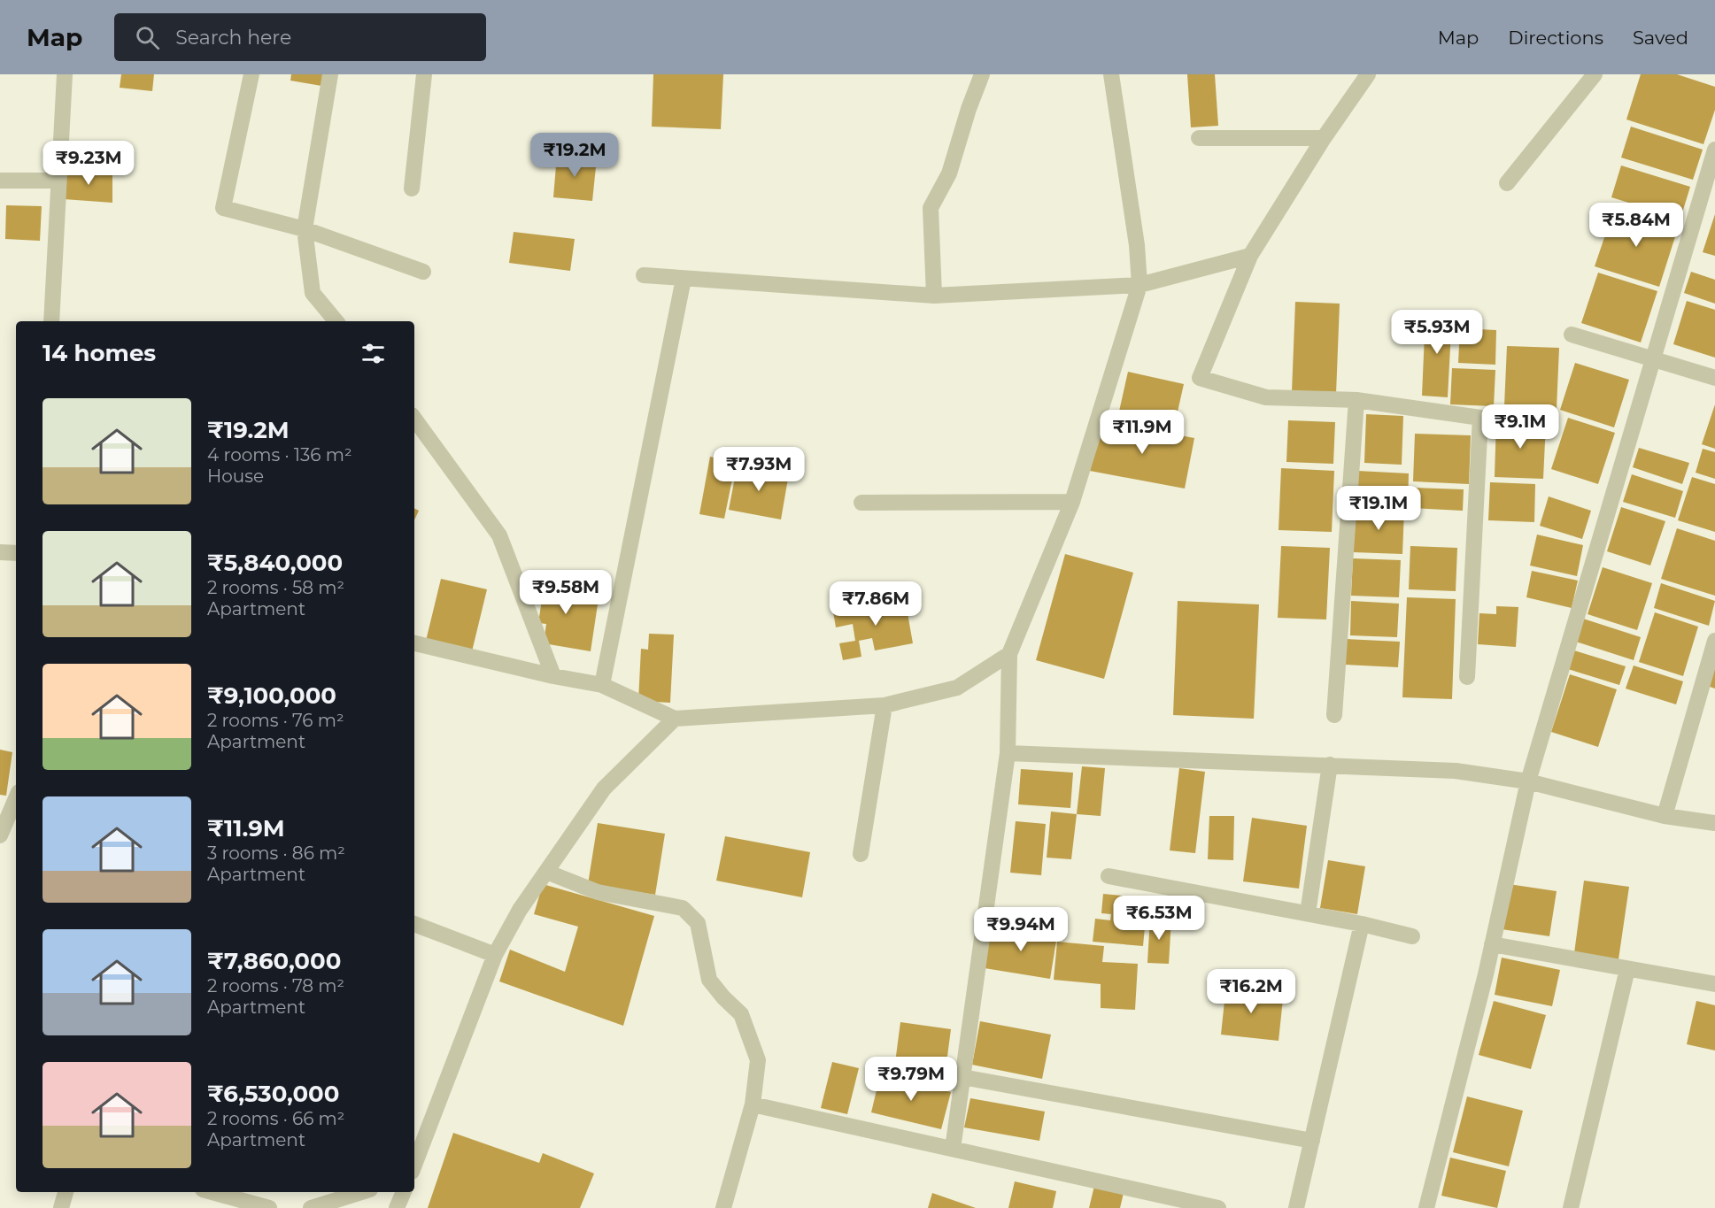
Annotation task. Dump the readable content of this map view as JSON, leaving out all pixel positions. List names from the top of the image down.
{
  "page": {
    "header": "Map",
    "search": "Search here",
    "nav": ["Map", "Directions", "Saved"],
    "price": [
      "₹19.2M",
      "₹9.23M",
      "₹5.84M",
      "₹5.93M",
      "₹9.1M",
      "₹11.9M",
      "₹7.93M",
      "₹19.1M",
      "₹9.58M",
      "₹7.86M",
      "₹6.53M",
      "₹9.94M",
      "₹16.2M",
      "₹9.79M"
    ],
    "heading": "14 homes",
    "list": [
      {
        "name": "₹19.2M",
        "note": "4 rooms · 136 m² · House"
      },
      {
        "name": "₹5,840,000",
        "note": "2 rooms · 58 m² · Apartment"
      },
      {
        "name": "₹9,100,000",
        "note": "2 rooms · 76 m² · Apartment"
      },
      {
        "name": "₹11.9M",
        "note": "3 rooms · 86 m² · Apartment"
      },
      {
        "name": "₹7,860,000",
        "note": "2 rooms · 78 m² · Apartment"
      },
      {
        "name": "₹6,530,000",
        "note": "2 rooms · 66 m² · Apartment"
      }
    ]
  }
}
